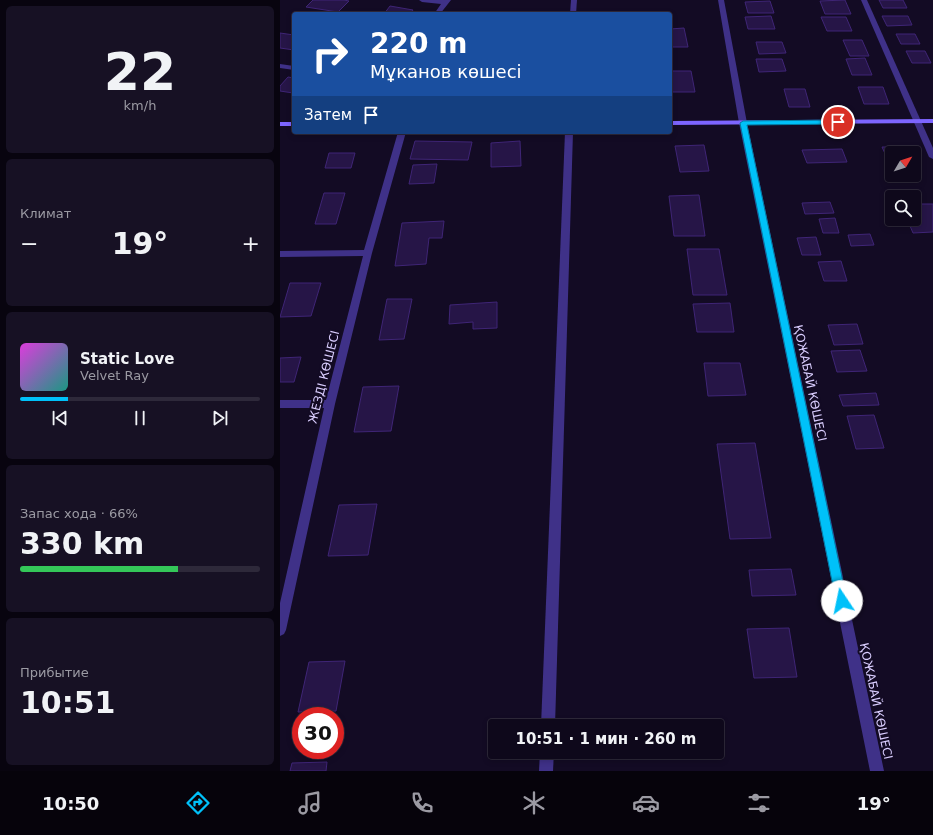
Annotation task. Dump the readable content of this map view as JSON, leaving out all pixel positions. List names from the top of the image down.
{
  "streets": {
    "street": ["ЖЕЗДІ КӨШЕСІ", "ҚОЖАБАЙ КӨШЕСІ"]
  },
  "north": "top right",
  "page": {
    "tile": [
      ["22", "km/h"],
      "Климат",
      ["Запас хода · 66%", "330 km"],
      ["Прибытие", "10:51"]
    ],
    "turn": ["220 m", "Мұканов көшесі"],
    "then": "Затем",
    "heat": ["−", "19°", "+"],
    "song": ["Static Love", "Velvet Ray"],
    "limit": "30",
    "trip": "10:51 · 1 мин · 260 m",
    "tabs": ["10:50", "19°"]
  }
}
